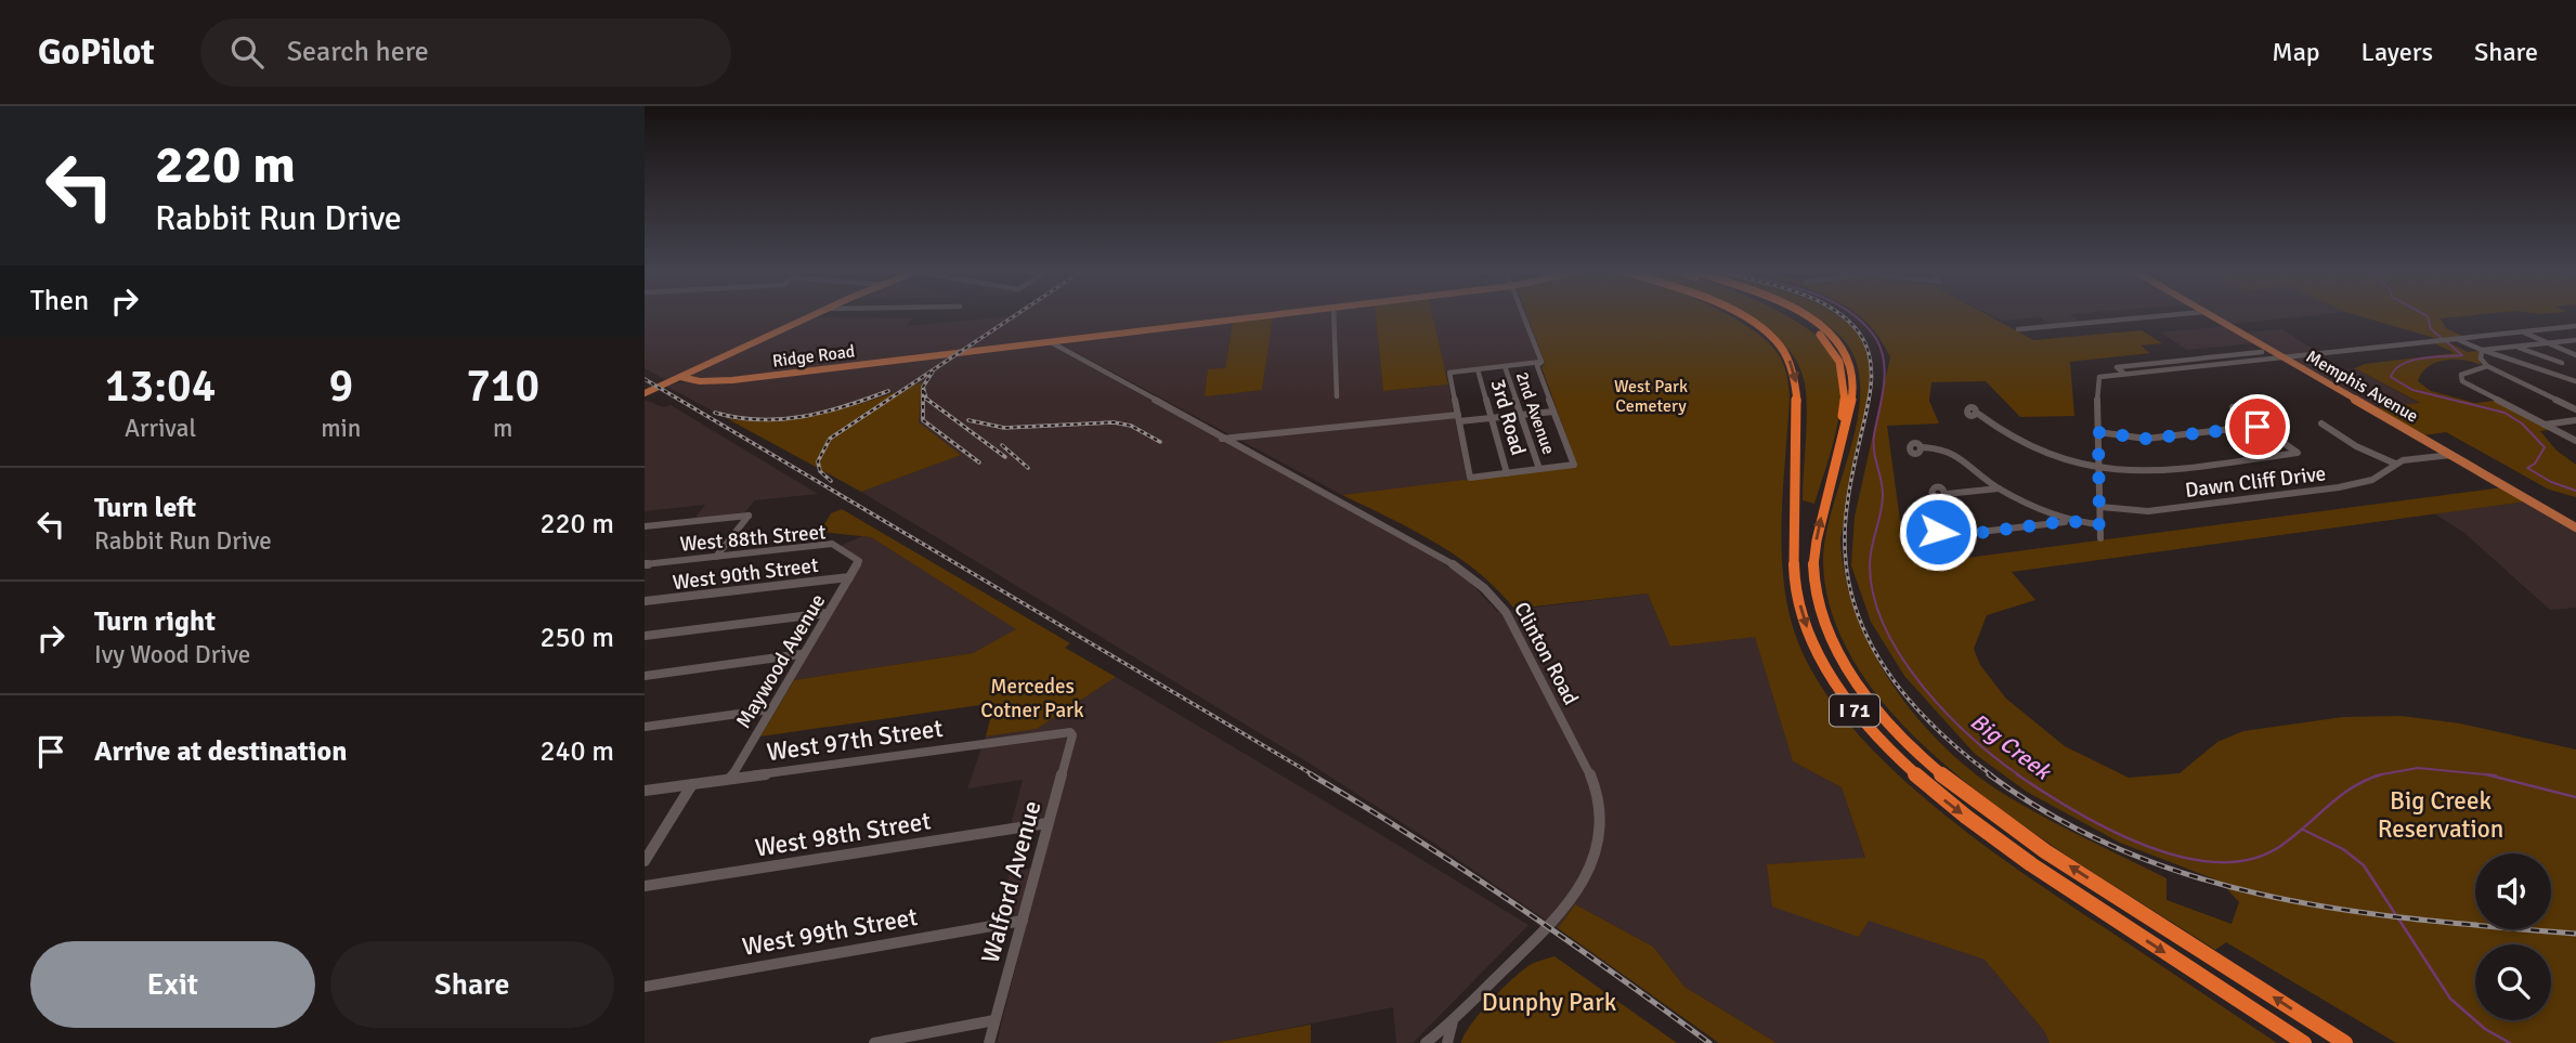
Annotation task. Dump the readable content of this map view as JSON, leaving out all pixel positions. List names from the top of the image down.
{
  "streets": {
    "highway": ["I 71"],
    "main road": ["Ridge Road", "Memphis Avenue"],
    "street": [
      "2nd Avenue",
      "3rd Road",
      "Dawn Cliff Drive",
      "West 88th Street",
      "West 90th Street",
      "Clinton Road",
      "Maywood Avenue",
      "West 97th Street",
      "West 98th Street",
      "Walford Avenue",
      "West 99th Street"
    ]
  },
  "crossings": [
    ["Ridge Road", "Clinton Road"],
    ["Memphis Avenue", "Dawn Cliff Drive"],
    ["West 88th Street", "Maywood Avenue"],
    ["West 90th Street", "Maywood Avenue"],
    ["Maywood Avenue", "West 97th Street"],
    ["West 97th Street", "Walford Avenue"],
    ["West 98th Street", "Walford Avenue"],
    ["Walford Avenue", "West 99th Street"]
  ],
  "water": ["Big Creek"],
  "parks": [
    "West Park Cemetery",
    "Mercedes Cotner Park",
    "Big Creek Reservation",
    "Dunphy Park"
  ],
  "page": {
    "header": "GoPilot",
    "search": "Search here",
    "nav": ["Map", "Layers", "Share"],
    "turn": ["220 m", "Rabbit Run Drive"],
    "then": "Then",
    "eta": [
      "13:04",
      "Arrival",
      "9",
      "min",
      "710",
      "m"
    ],
    "list": [
      {
        "name": "Turn left",
        "note": "Rabbit Run Drive",
        "value": "220 m"
      },
      {
        "name": "Turn right",
        "note": "Ivy Wood Drive",
        "value": "250 m"
      },
      {
        "name": "Arrive at destination",
        "value": "240 m"
      }
    ],
    "buttons": ["Exit", "Share"]
  }
}
